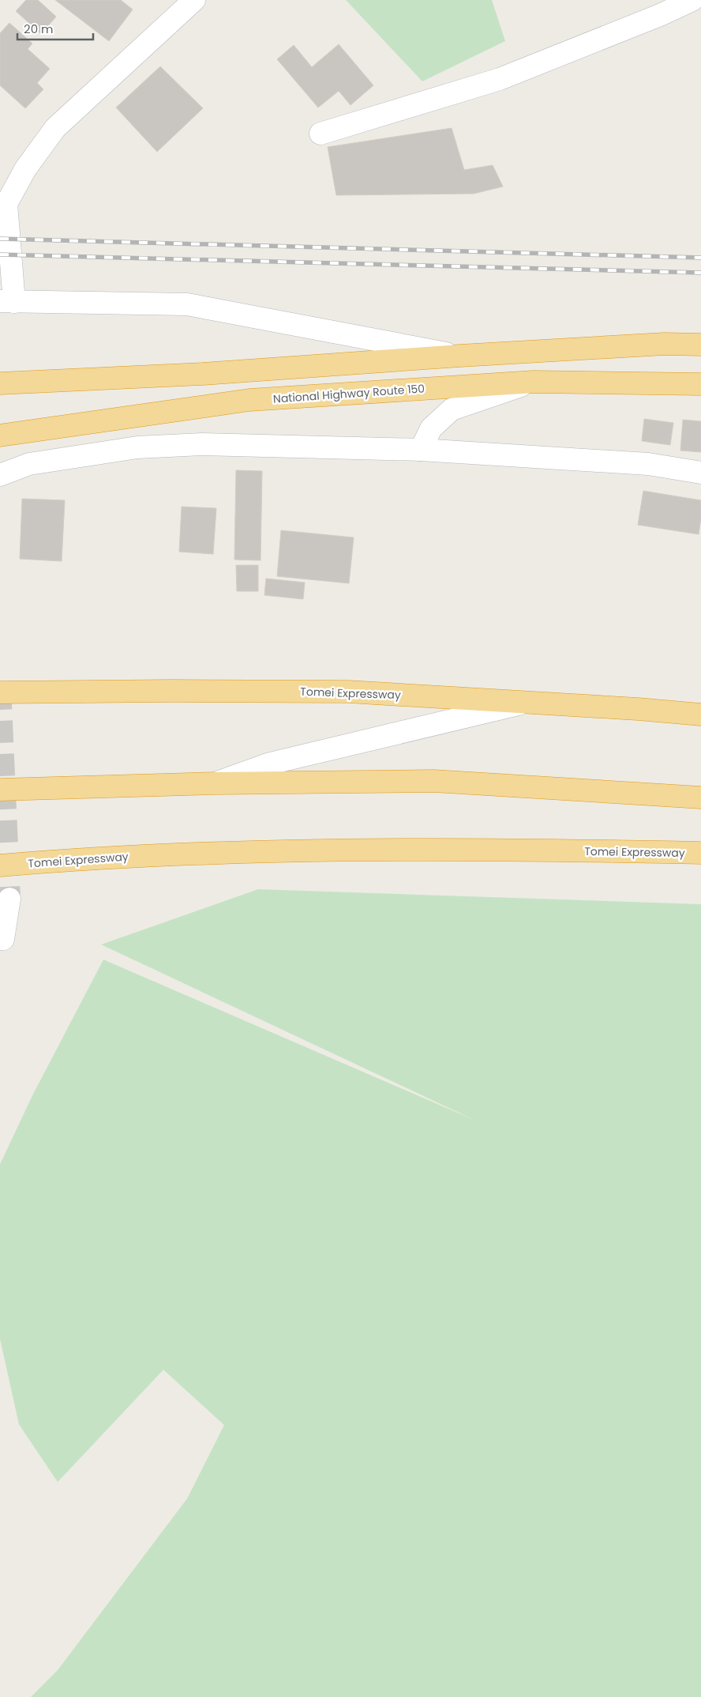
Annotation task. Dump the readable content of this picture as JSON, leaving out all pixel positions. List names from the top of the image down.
{
  "streets": {
    "highway": ["National Highway Route 150", "Tomei Expressway"]
  },
  "scale_bar": "20 m"
}
